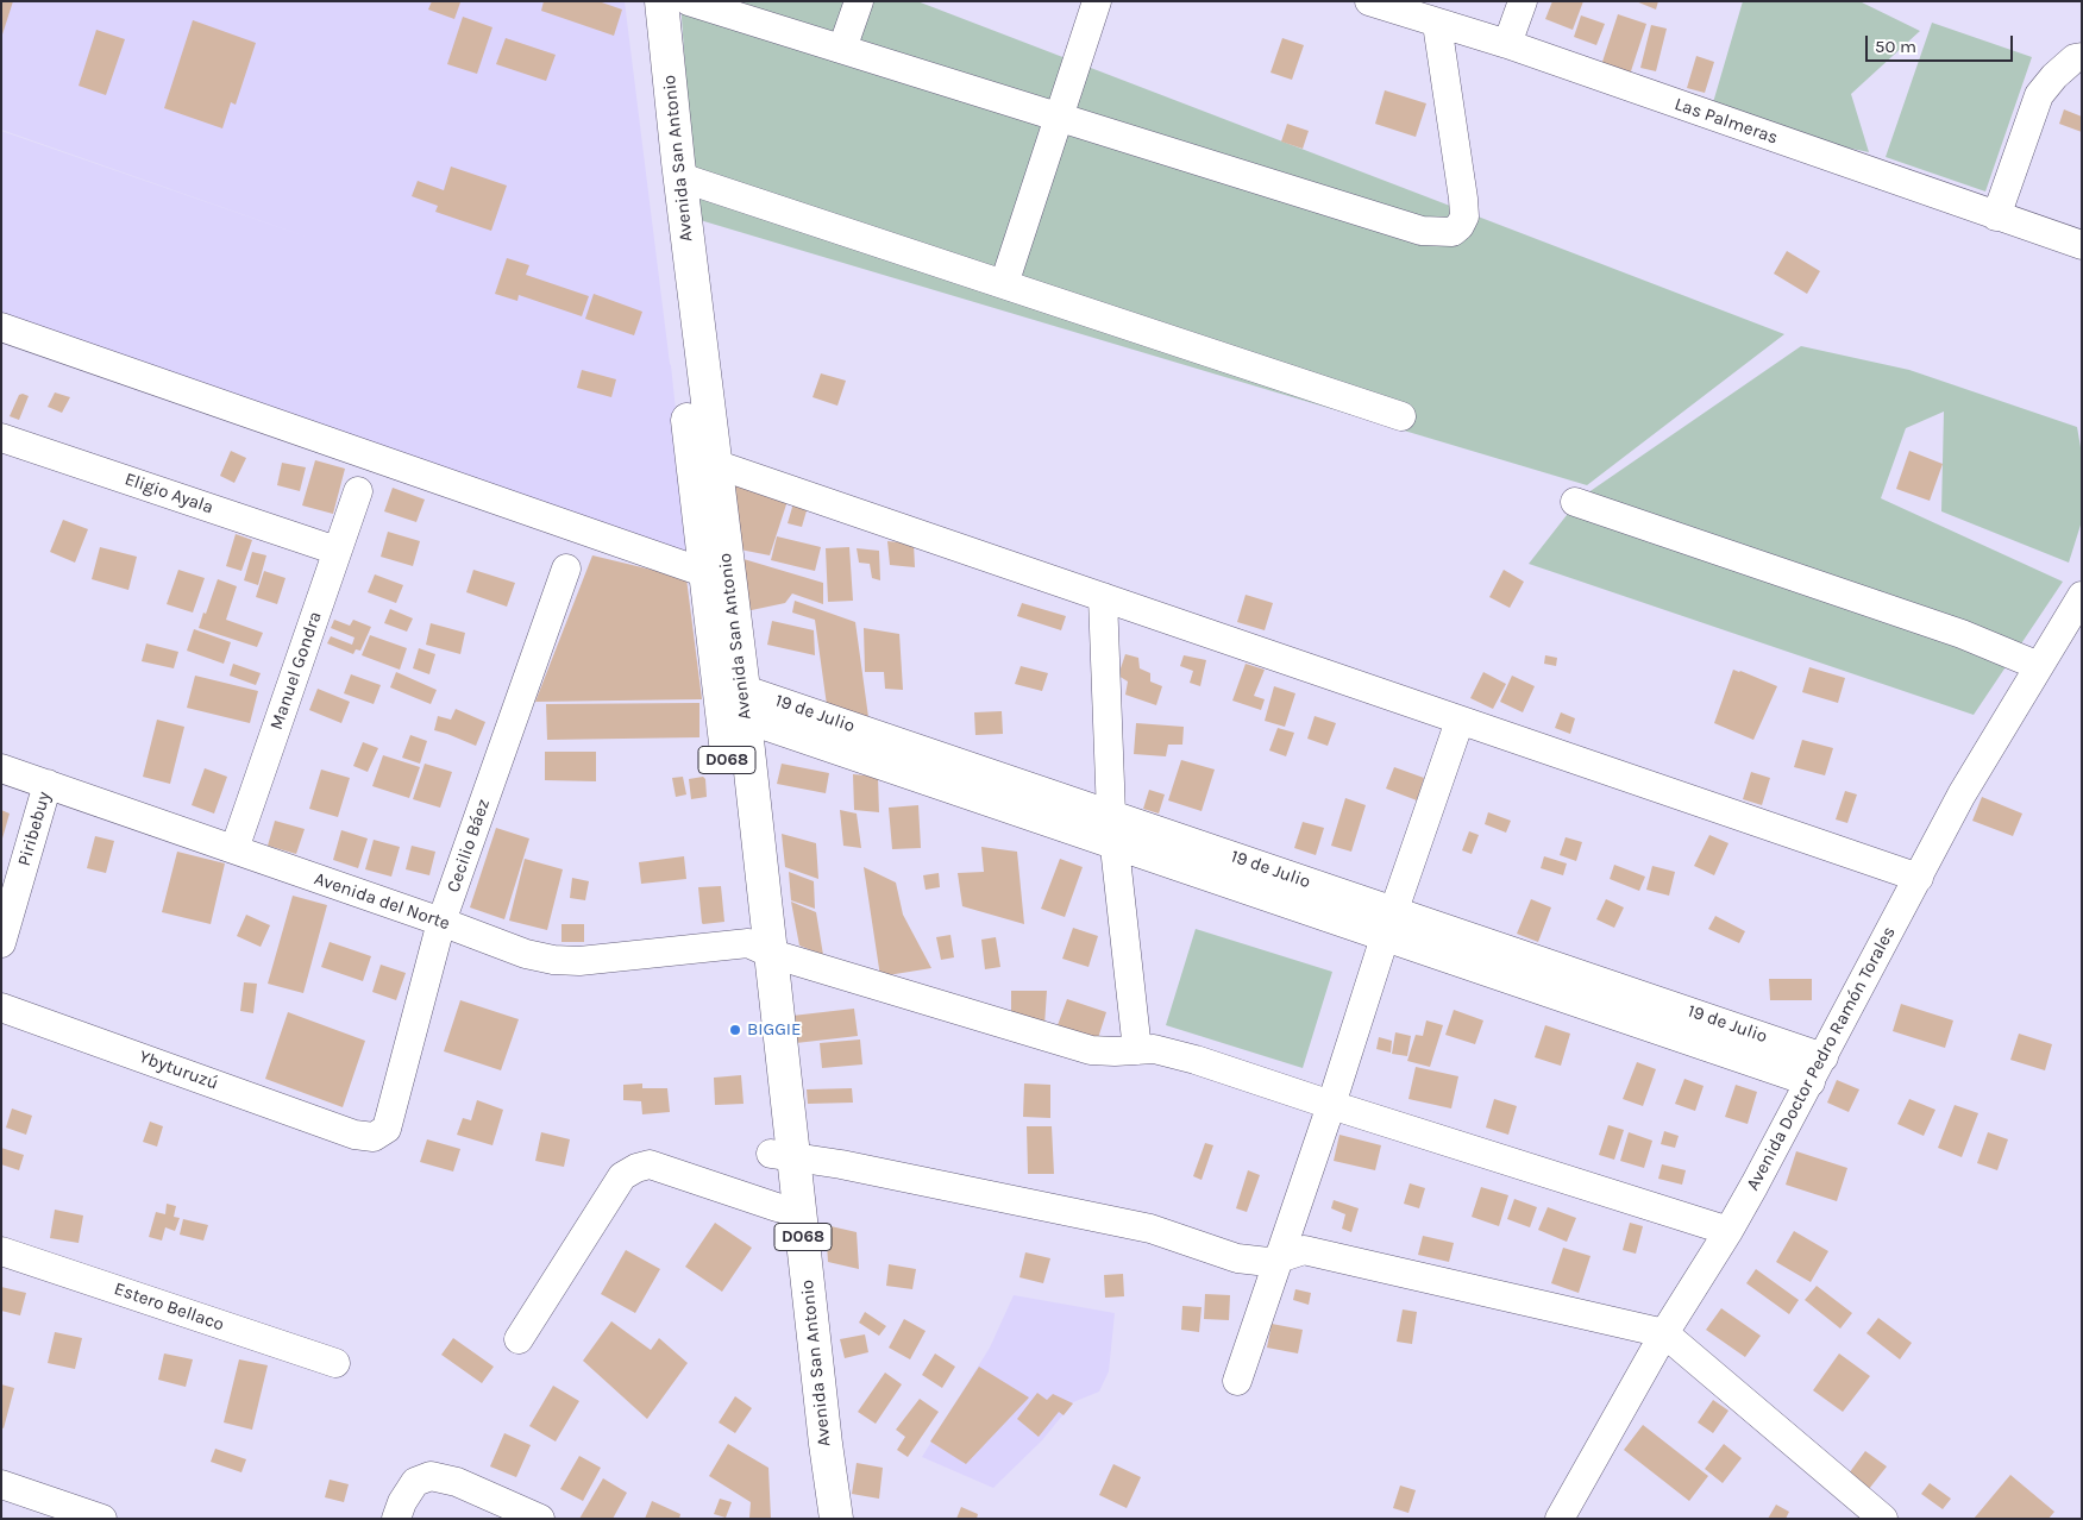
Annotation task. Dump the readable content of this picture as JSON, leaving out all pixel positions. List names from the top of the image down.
{
  "streets": {
    "main road": ["Avenida San Antonio", "D068"],
    "street": [
      "Las Palmeras",
      "Eligio Ayala",
      "Manuel Gondra",
      "19 de Julio",
      "Piribebuy",
      "Cecilio Báez",
      "Avenida del Norte",
      "Avenida Doctor Pedro Ramón Torales",
      "Ybyturuzú",
      "Estero Bellaco"
    ]
  },
  "crossings": [
    ["Avenida San Antonio", "19 de Julio"],
    ["Avenida San Antonio", "Avenida del Norte"],
    ["Eligio Ayala", "Manuel Gondra"],
    ["Manuel Gondra", "Avenida del Norte"],
    ["19 de Julio", "Avenida Doctor Pedro Ramón Torales"],
    ["Piribebuy", "Avenida del Norte"],
    ["Cecilio Báez", "Avenida del Norte"],
    ["Cecilio Báez", "Ybyturuzú"]
  ],
  "places": ["BIGGIE"],
  "scale_bar": "50 m"
}
